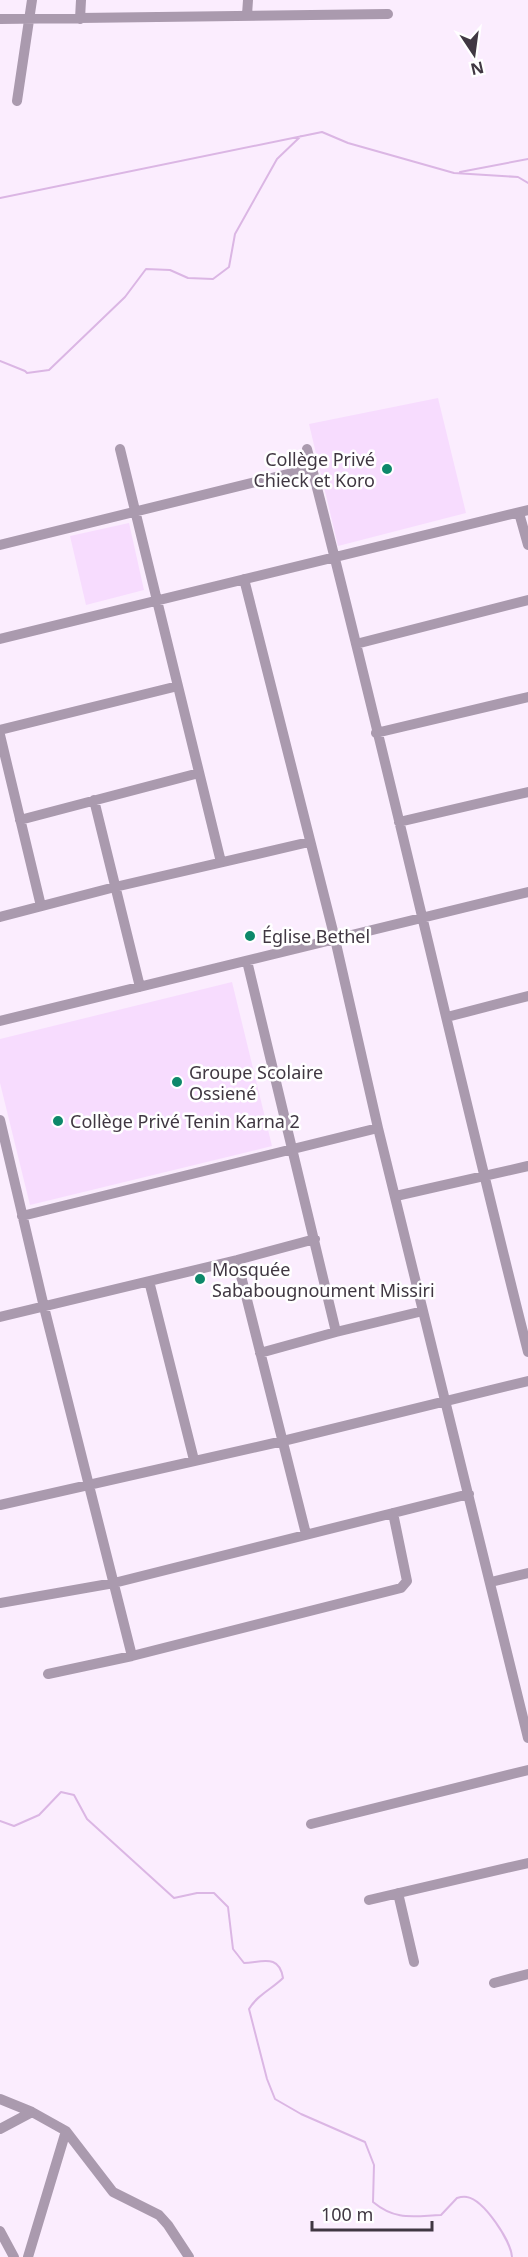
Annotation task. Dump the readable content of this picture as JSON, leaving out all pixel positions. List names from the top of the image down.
{
  "places": [
    "Collège Privé Chieck et Koro",
    "Église Bethel",
    "Groupe Scolaire Ossiené",
    "Collège Privé Tenin Karna 2",
    "Mosquée Sababougnoument Missiri"
  ],
  "scale_bar": "100 m",
  "north": "bottom"
}
